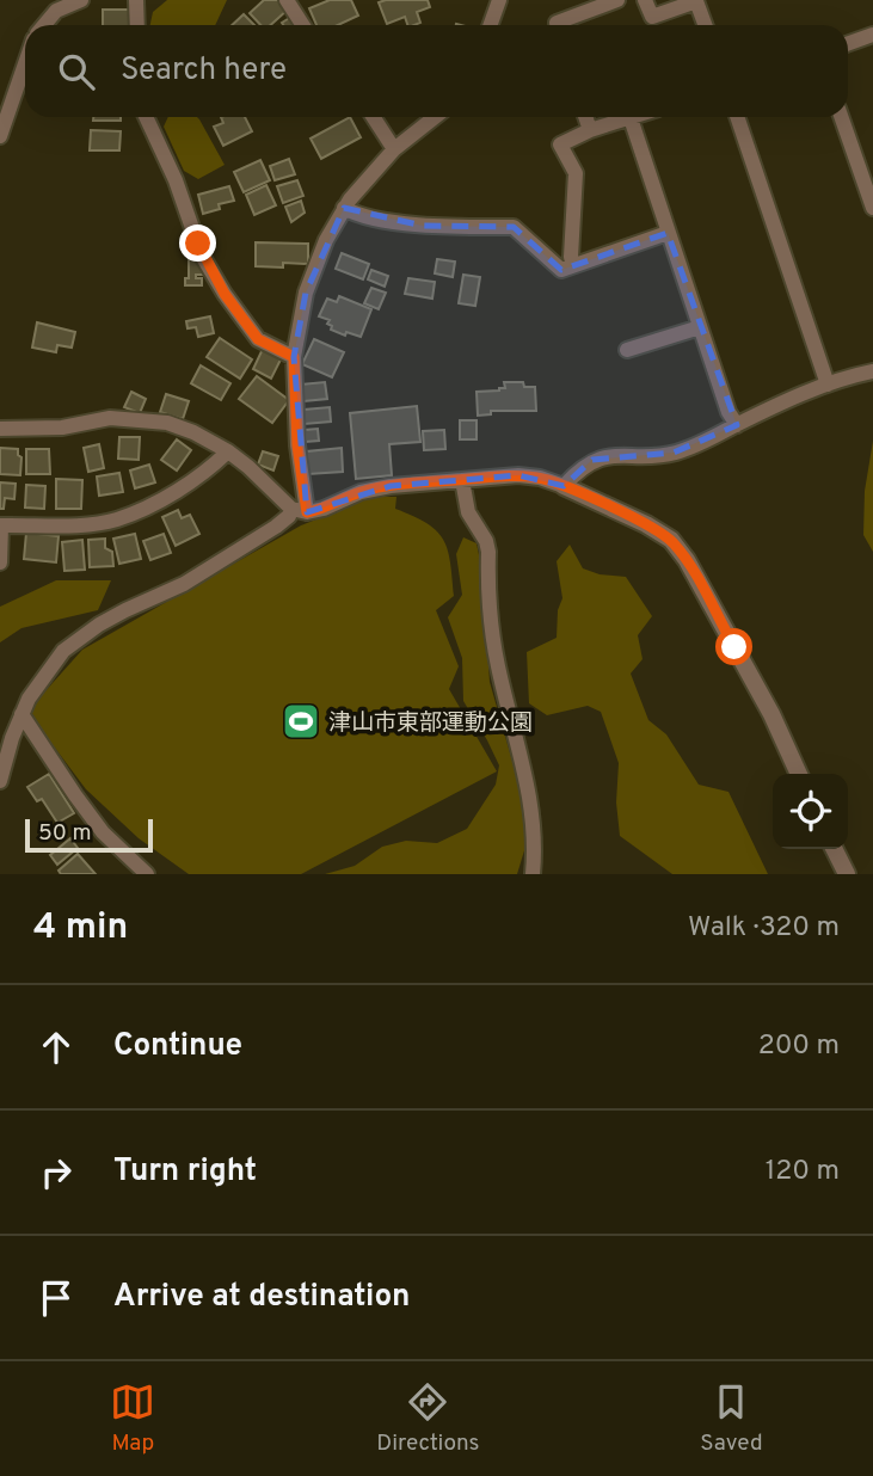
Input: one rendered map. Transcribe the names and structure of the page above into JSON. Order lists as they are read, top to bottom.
{
  "places": {
    "sports": ["津山市東部運動公園"]
  },
  "scale_bar": "50 m",
  "page": {
    "search": "Search here",
    "scale": "50 m",
    "heading": ["4 min", "Walk · 320 m"],
    "list": [
      ["Continue", "200 m"],
      ["Turn right", "120 m"],
      "Arrive at destination"
    ],
    "nav": ["Map", "Directions", "Saved"]
  }
}
